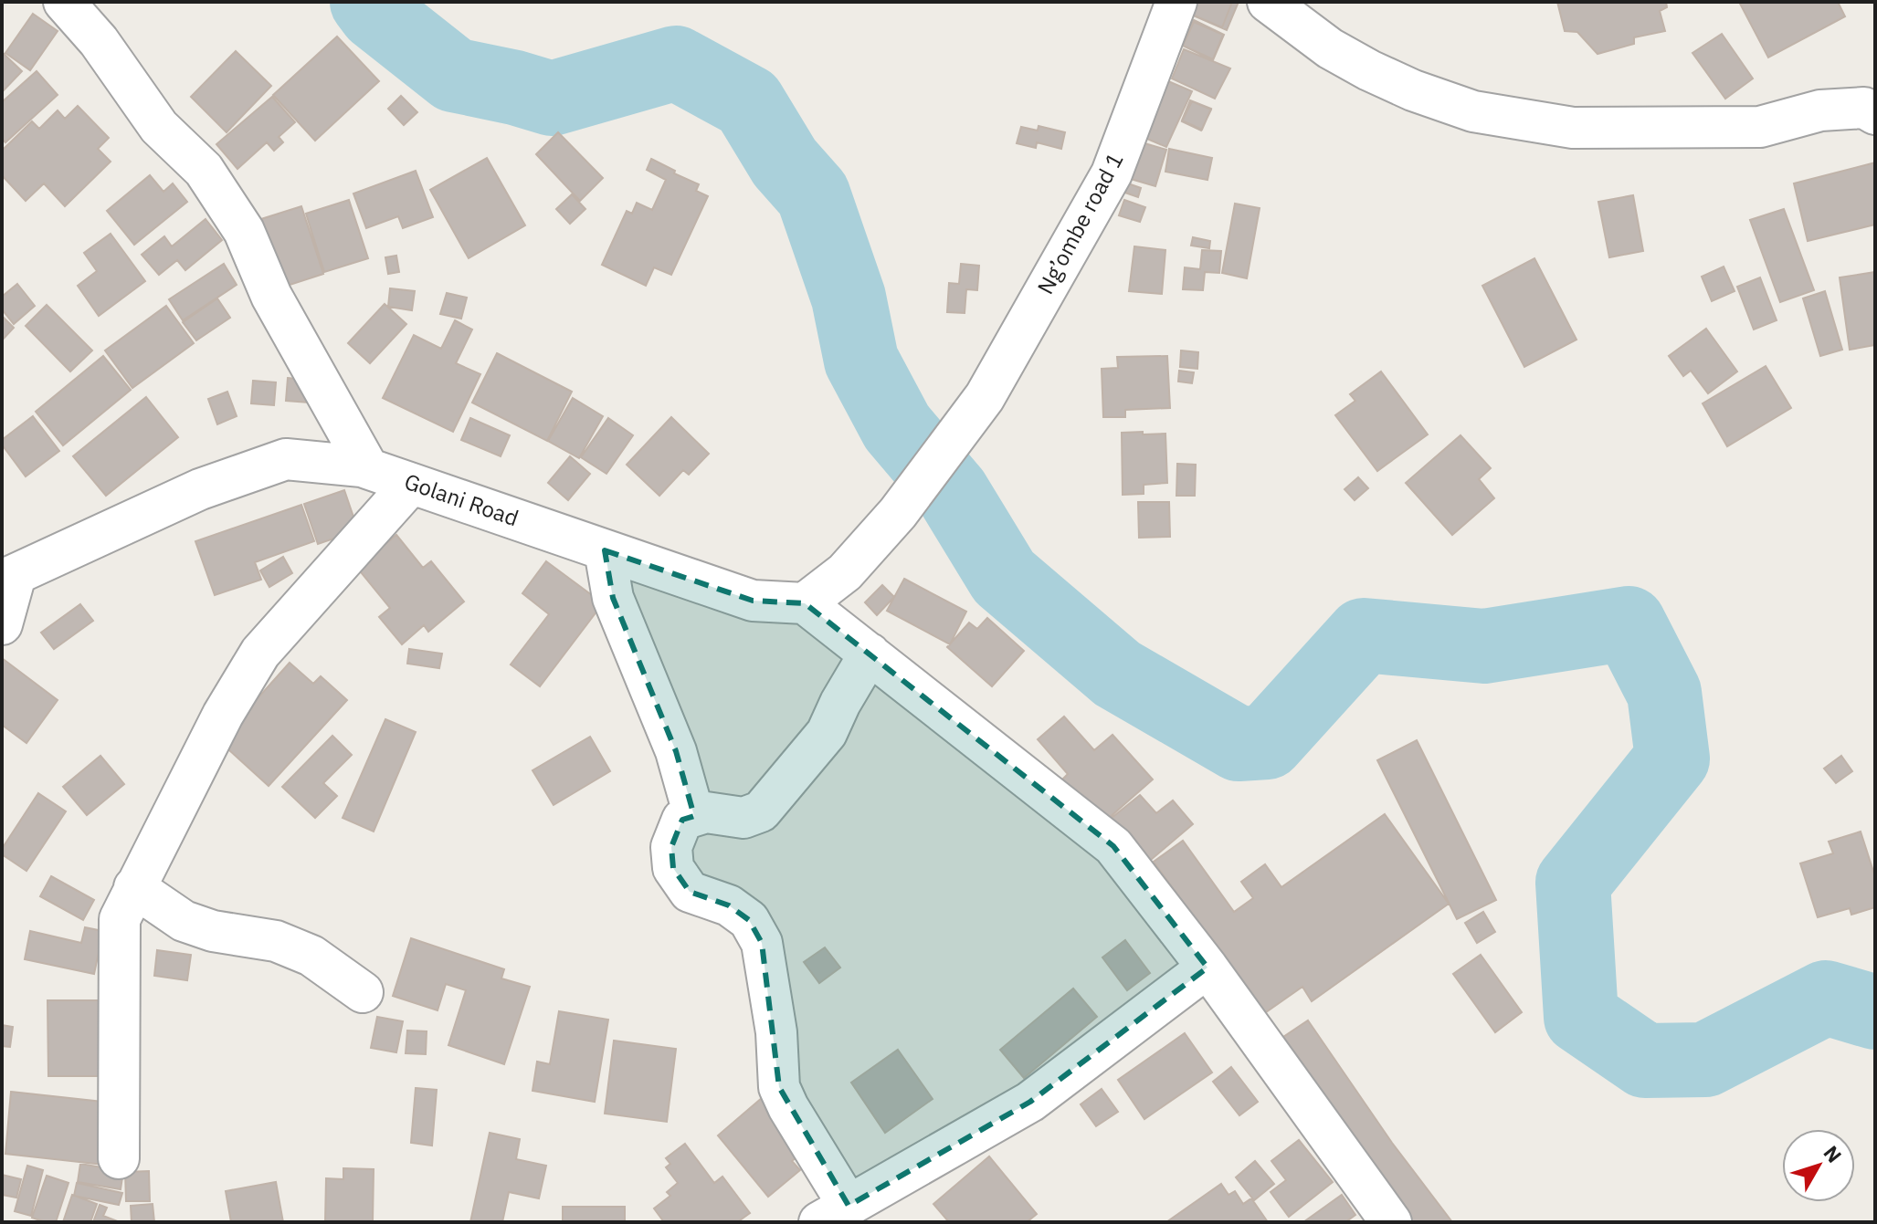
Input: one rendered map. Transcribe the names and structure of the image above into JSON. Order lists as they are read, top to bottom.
{
  "streets": {
    "street": ["Ng’ombe road 1", "Golani Road"]
  },
  "crossings": [
    ["Ng’ombe road 1", "Golani Road"]
  ],
  "north": "top right"
}
